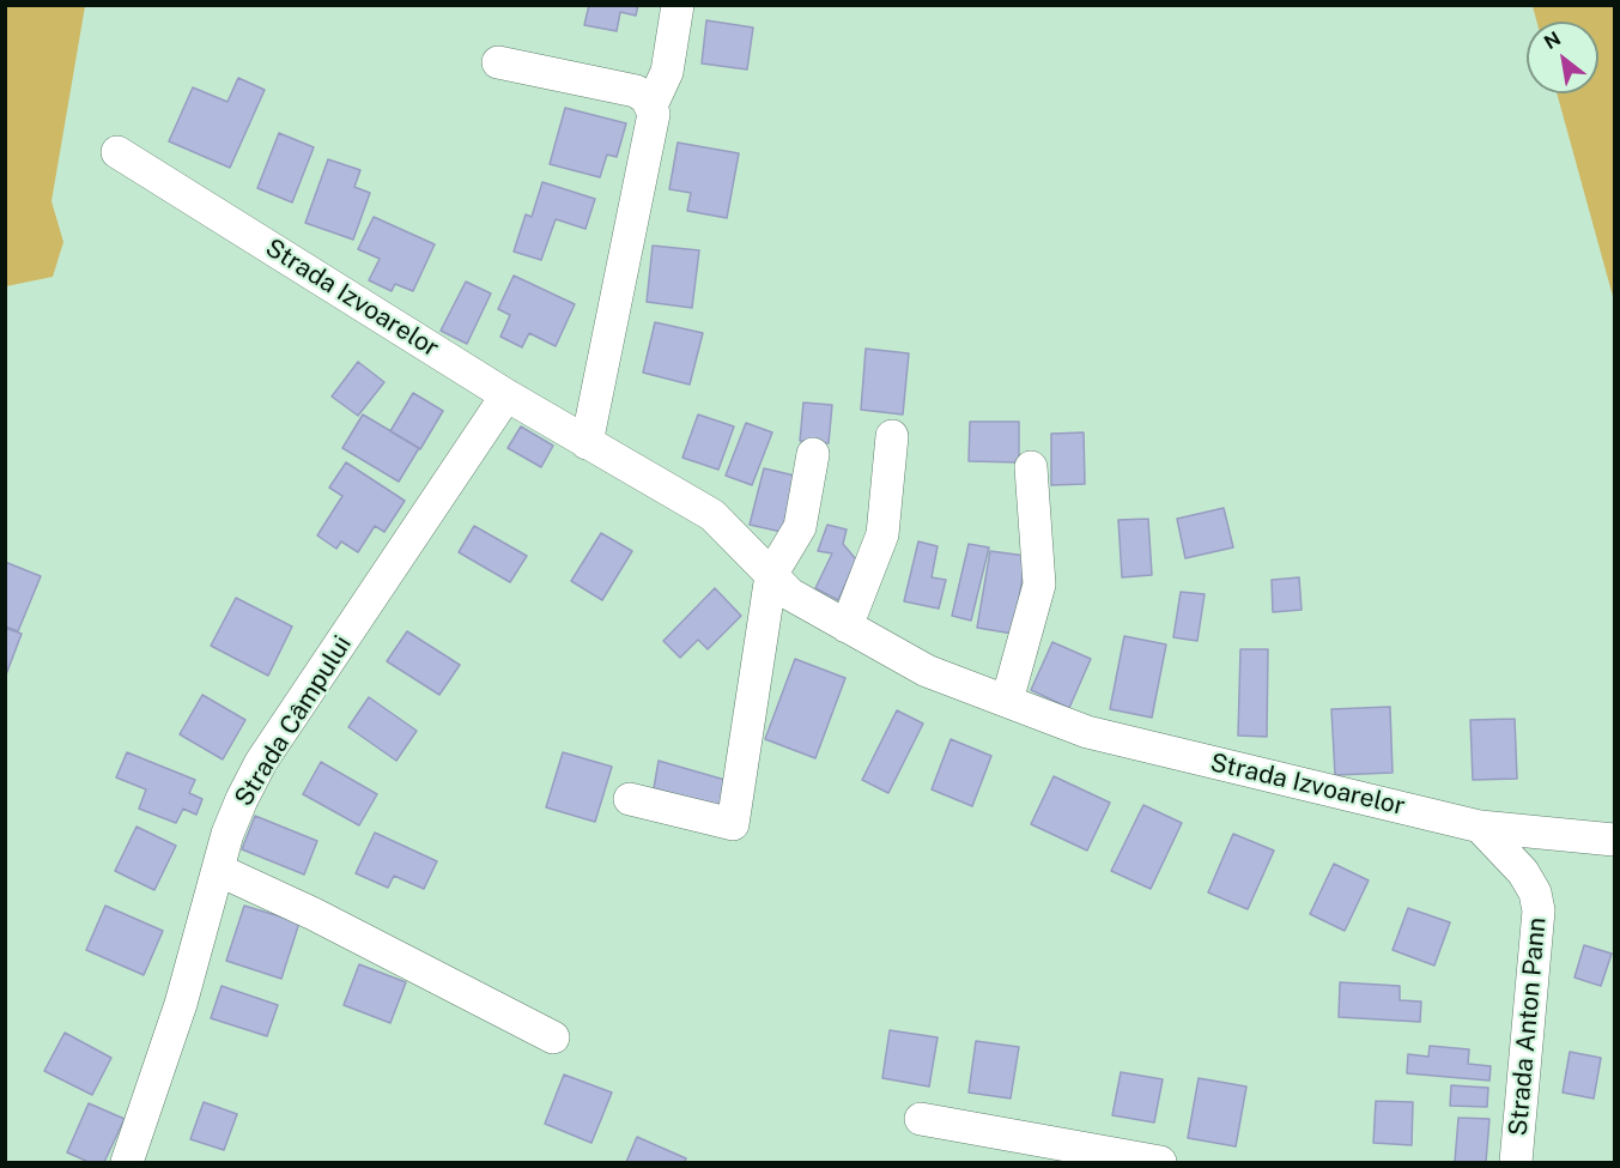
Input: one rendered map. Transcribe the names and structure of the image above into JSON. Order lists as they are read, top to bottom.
{
  "streets": {
    "street": ["Strada Izvoarelor", "Strada Câmpului", "Strada Anton Pann"]
  },
  "crossings": [
    ["Strada Izvoarelor", "Strada Câmpului"],
    ["Strada Izvoarelor", "Strada Anton Pann"]
  ],
  "north": "top left"
}
